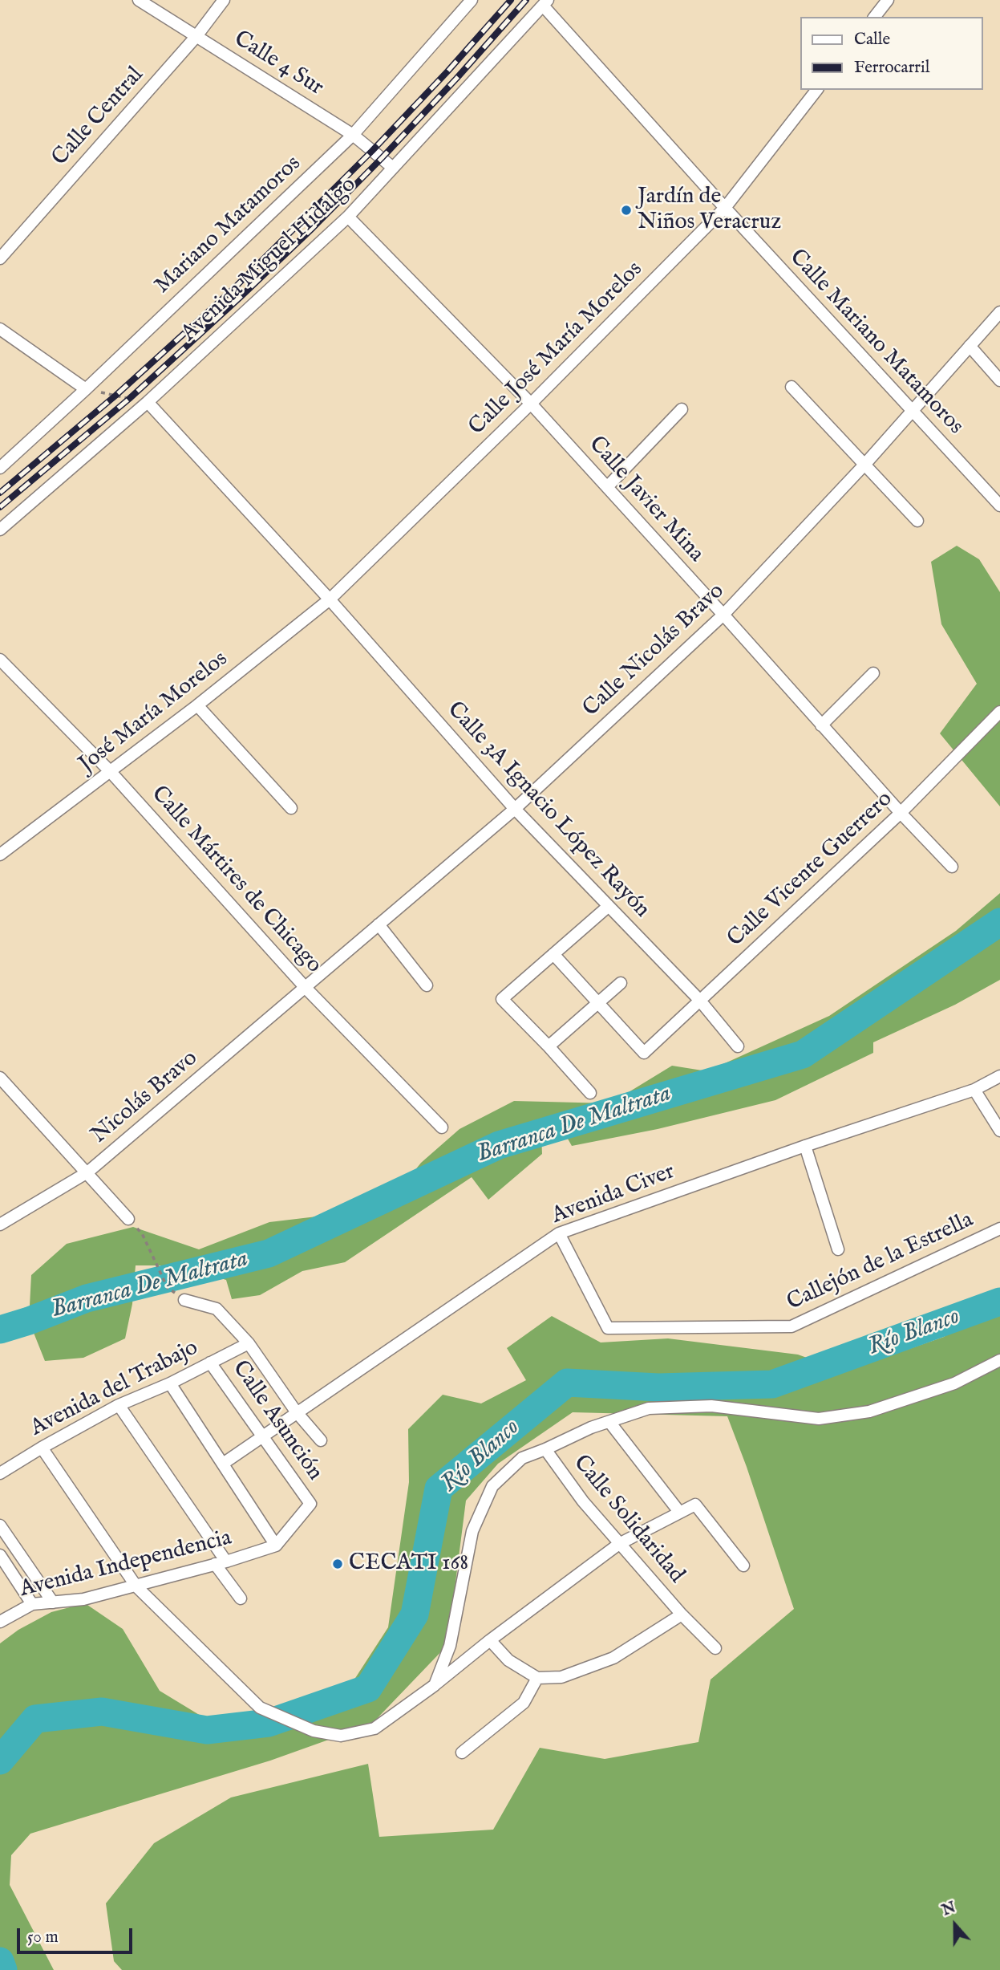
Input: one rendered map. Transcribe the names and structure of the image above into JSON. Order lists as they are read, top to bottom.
{
  "streets": {
    "street": [
      "Calle 4 Sur",
      "Calle Central",
      "Mariano Matamoros",
      "Avenida Miguel Hidalgo",
      "Calle Mariano Matamoros",
      "Calle José María Morelos",
      "Calle Javier Mina",
      "Calle Nicolás Bravo",
      "José María Morelos",
      "Calle 3A Ignacio López Rayón",
      "Calle Vicente Guerrero",
      "Calle Mártires de Chicago",
      "Nicolás Bravo",
      "Avenida Civer",
      "Callejón de la Estrella",
      "Avenida del Trabajo",
      "Calle Asunción",
      "Calle Solidaridad",
      "Avenida Independencia"
    ]
  },
  "crossings": [
    ["Calle 4 Sur", "Calle Central"],
    ["Calle 4 Sur", "Mariano Matamoros"],
    ["Calle 4 Sur", "Avenida Miguel Hidalgo"],
    ["Avenida Miguel Hidalgo", "Calle Mariano Matamoros"],
    ["Avenida Miguel Hidalgo", "Calle Javier Mina"],
    ["Avenida Miguel Hidalgo", "Calle 3A Ignacio López Rayón"],
    ["Calle Mariano Matamoros", "Calle José María Morelos"],
    ["Calle Mariano Matamoros", "Calle Nicolás Bravo"],
    ["Calle José María Morelos", "Calle Javier Mina"],
    ["Calle José María Morelos", "José María Morelos"],
    ["Calle José María Morelos", "Calle 3A Ignacio López Rayón"],
    ["Calle Javier Mina", "Calle Nicolás Bravo"],
    ["Calle Javier Mina", "Calle Vicente Guerrero"],
    ["Calle Nicolás Bravo", "Calle 3A Ignacio López Rayón"],
    ["Calle Nicolás Bravo", "Calle Mártires de Chicago"],
    ["Calle Nicolás Bravo", "Nicolás Bravo"],
    ["José María Morelos", "Calle 3A Ignacio López Rayón"],
    ["José María Morelos", "Calle Mártires de Chicago"],
    ["Calle 3A Ignacio López Rayón", "Calle Vicente Guerrero"],
    ["Calle Mártires de Chicago", "Nicolás Bravo"],
    ["Avenida Civer", "Callejón de la Estrella"],
    ["Avenida Civer", "Calle Asunción"],
    ["Avenida del Trabajo", "Calle Asunción"],
    ["Calle Asunción", "Avenida Independencia"]
  ],
  "water": ["Barranca De Maltrata", "Río Blanco"],
  "places": ["Jardín de Niños Veracruz", "CECATI 168"],
  "legend": ["Calle", "Ferrocarril"],
  "scale_bar": "50 m",
  "north": "top"
}
